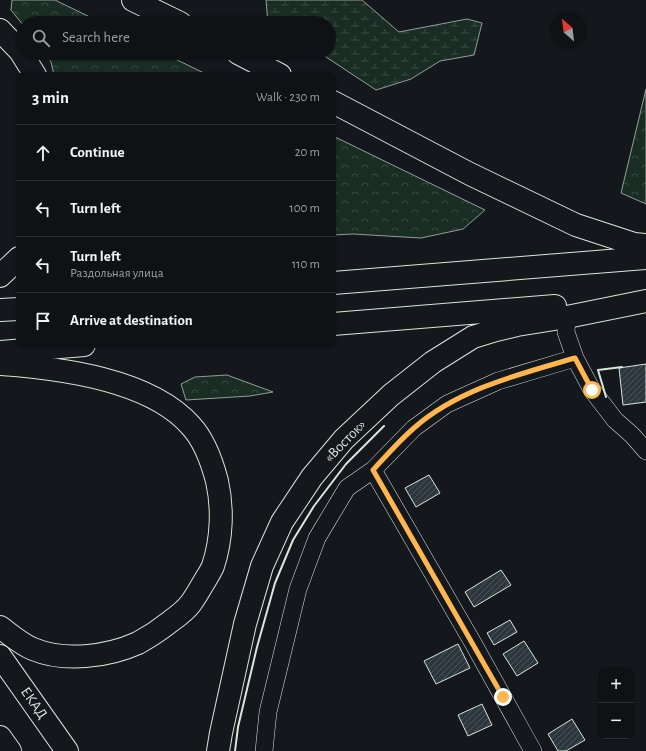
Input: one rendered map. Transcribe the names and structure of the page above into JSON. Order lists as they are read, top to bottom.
{
  "streets": {
    "main road": ["«Восток»", "ЕКАД"]
  },
  "north": "top left",
  "page": {
    "search": "Search here",
    "heading": ["3 min", "Walk · 230 m"],
    "list": [
      ["Continue", "20 m"],
      ["Turn left", "100 m"],
      ["Turn left", "Раздольная улица", "110 m"],
      "Arrive at destination"
    ],
    "map_buttons": ["+", "−"]
  }
}
